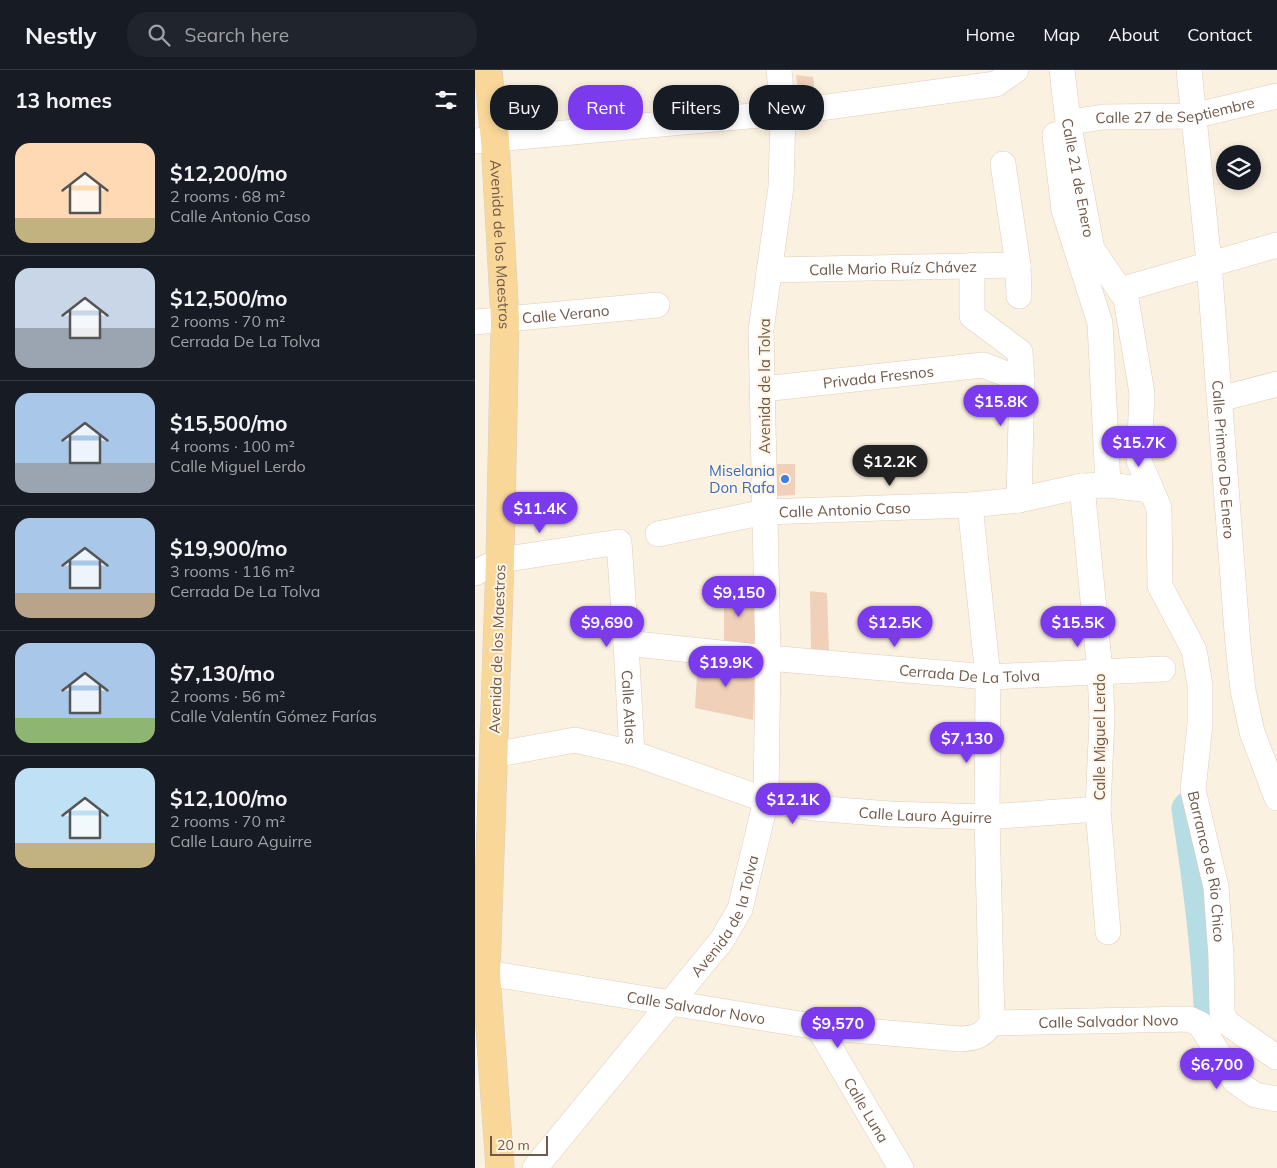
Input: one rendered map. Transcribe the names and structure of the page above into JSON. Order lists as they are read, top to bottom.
{
  "streets": {
    "main road": ["Avenida de los Maestros"],
    "street": [
      "Calle 27 de Septiembre",
      "Calle 21 de Enero",
      "Calle Mario Ruíz Chávez",
      "Calle Verano",
      "Privada Fresnos",
      "Avenida de la Tolva",
      "Calle Primero De Enero",
      "Calle Antonio Caso",
      "Cerrada De La Tolva",
      "Calle Atlas",
      "Calle Miguel Lerdo",
      "Calle Lauro Aguirre",
      "Barranco de Rio Chico",
      "Calle Salvador Novo",
      "Calle Luna"
    ]
  },
  "crossings": [
    ["Calle 27 de Septiembre", "Calle Primero De Enero"],
    ["Calle 21 de Enero", "Calle Antonio Caso"],
    ["Calle 21 de Enero", "Cerrada De La Tolva"],
    ["Calle 21 de Enero", "Barranco de Rio Chico"],
    ["Avenida de los Maestros", "Calle Verano"],
    ["Avenida de los Maestros", "Calle Atlas"],
    ["Avenida de los Maestros", "Calle Lauro Aguirre"],
    ["Avenida de los Maestros", "Calle Salvador Novo"],
    ["Calle Mario Ruíz Chávez", "Avenida de la Tolva"],
    ["Privada Fresnos", "Avenida de la Tolva"],
    ["Avenida de la Tolva", "Calle Antonio Caso"],
    ["Avenida de la Tolva", "Cerrada De La Tolva"],
    ["Avenida de la Tolva", "Calle Lauro Aguirre"],
    ["Avenida de la Tolva", "Calle Salvador Novo"],
    ["Calle Antonio Caso", "Calle Miguel Lerdo"],
    ["Cerrada De La Tolva", "Calle Atlas"],
    ["Cerrada De La Tolva", "Calle Miguel Lerdo"],
    ["Cerrada De La Tolva", "Barranco de Rio Chico"],
    ["Calle Atlas", "Calle Lauro Aguirre"],
    ["Calle Miguel Lerdo", "Calle Lauro Aguirre"],
    ["Calle Salvador Novo", "Calle Luna"]
  ],
  "places": ["Miselania Don Rafa"],
  "scale_bar": "20 m",
  "page": {
    "header": "Nestly",
    "search": "Search here",
    "nav": [
      "Home",
      "Map",
      "About",
      "Contact"
    ],
    "heading": "13 homes",
    "chip": [
      "Buy",
      "Rent",
      "Filters",
      "New"
    ],
    "list": [
      {
        "name": "$12,200/mo",
        "note": "2 rooms · 68 m² · Calle Antonio Caso"
      },
      {
        "name": "$12,500/mo",
        "note": "2 rooms · 70 m² · Cerrada De La Tolva"
      },
      {
        "name": "$15,500/mo",
        "note": "4 rooms · 100 m² · Calle Miguel Lerdo"
      },
      {
        "name": "$19,900/mo",
        "note": "3 rooms · 116 m² · Cerrada De La Tolva"
      },
      {
        "name": "$7,130/mo",
        "note": "2 rooms · 56 m² · Calle Valentín Gómez Farías"
      },
      {
        "name": "$12,100/mo",
        "note": "2 rooms · 70 m² · Calle Lauro Aguirre"
      }
    ],
    "price": [
      "$15.8K",
      "$15.7K",
      "$12.2K",
      "$11.4K",
      "$9,150",
      "$9,690",
      "$12.5K",
      "$15.5K",
      "$19.9K",
      "$7,130",
      "$12.1K",
      "$9,570",
      "$6,700"
    ],
    "scale": "20 m"
  }
}
